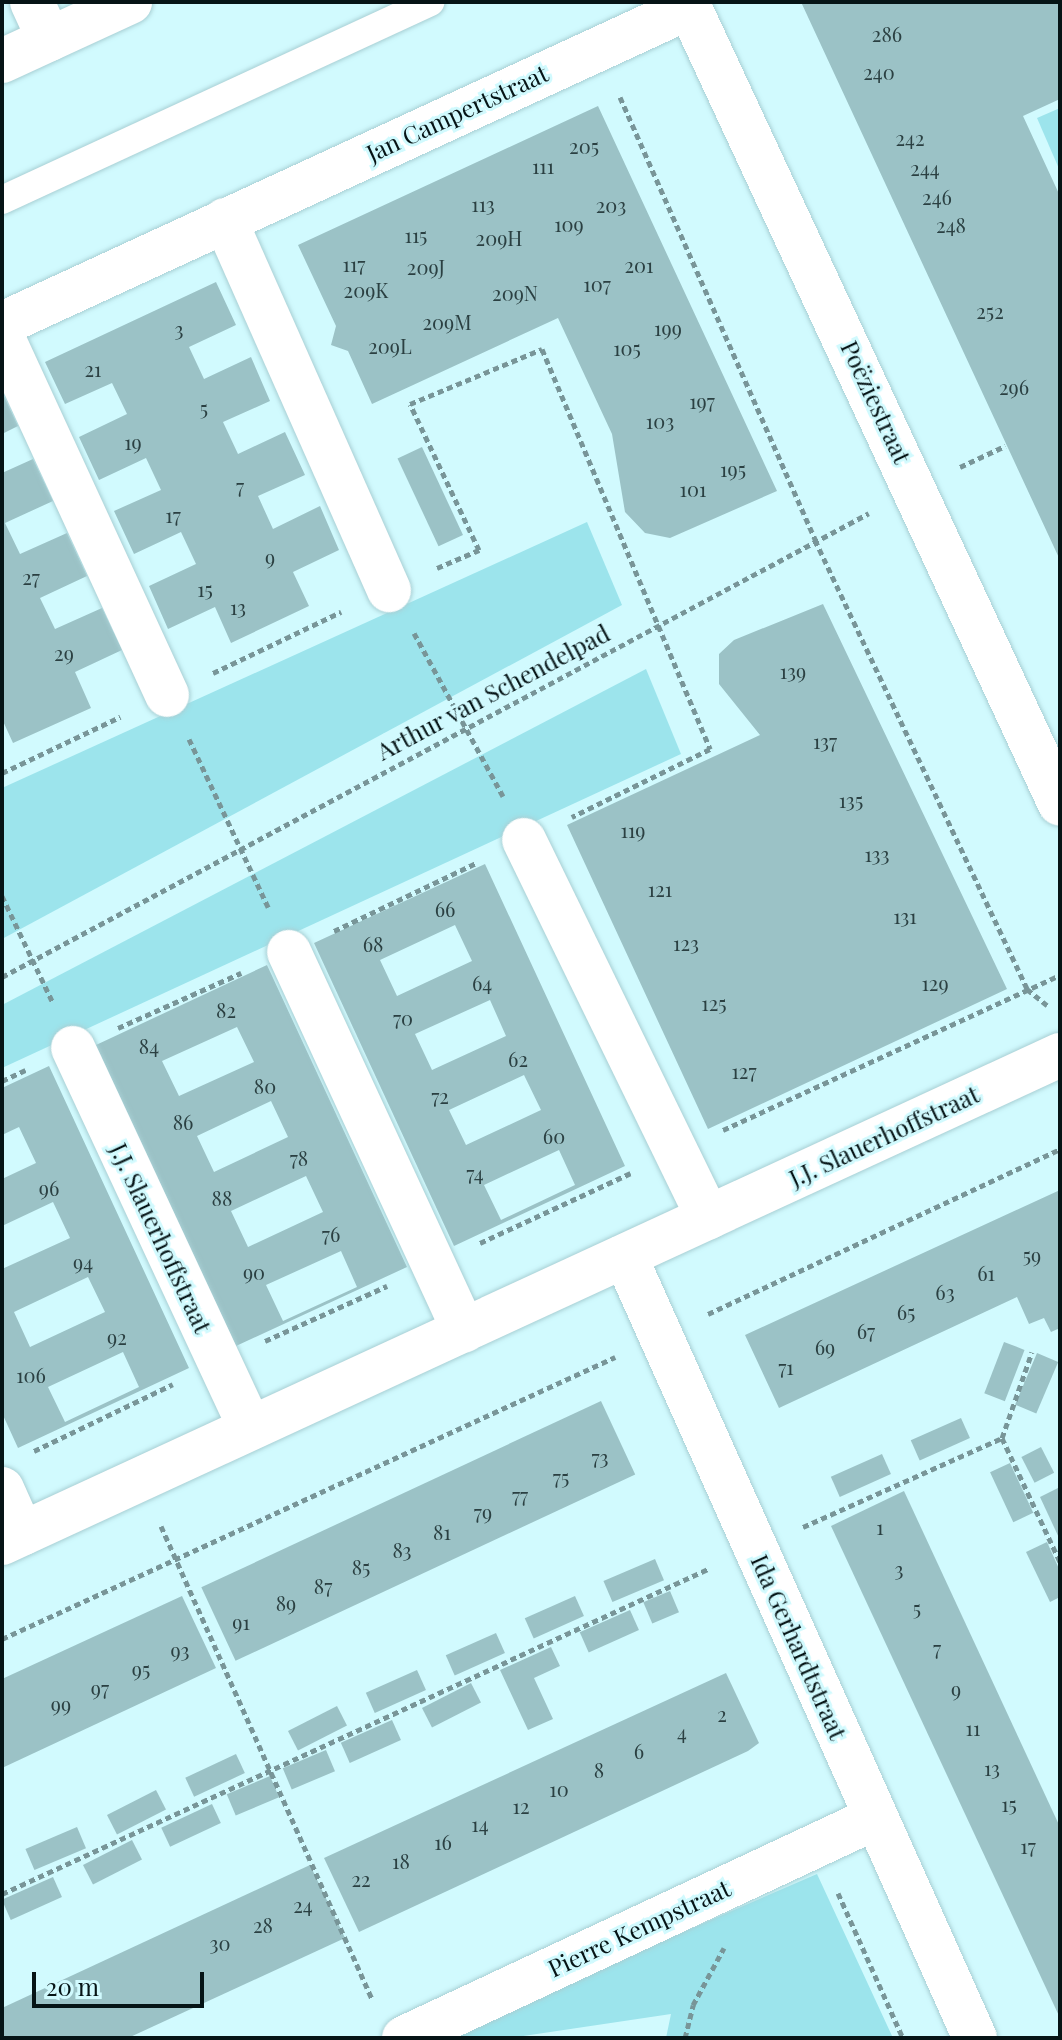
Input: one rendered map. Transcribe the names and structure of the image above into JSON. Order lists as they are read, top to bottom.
{
  "streets": {
    "street": [
      "Jan Campertstraat",
      "Poëziestraat",
      "J.J. Slauerhoffstraat",
      "Ida Gerhardtstraat",
      "Pierre Kempstraat"
    ],
    "path": ["Arthur van Schendelpad"]
  },
  "crossings": [
    ["Jan Campertstraat", "Poëziestraat"],
    ["Poëziestraat", "Arthur van Schendelpad"],
    ["J.J. Slauerhoffstraat", "Ida Gerhardtstraat"],
    ["Ida Gerhardtstraat", "Pierre Kempstraat"]
  ],
  "house_numbers": [
    "286",
    "240",
    "242",
    "205",
    "111",
    "244",
    "246",
    "113",
    "203",
    "109",
    "248",
    "115",
    "209H",
    "117",
    "201",
    "209J",
    "107",
    "209K",
    "209N",
    "252",
    "209M",
    "199",
    "3",
    "209L",
    "105",
    "21",
    "296",
    "197",
    "5",
    "103",
    "19",
    "195",
    "7",
    "101",
    "17",
    "9",
    "27",
    "15",
    "13",
    "29",
    "139",
    "137",
    "135",
    "119",
    "133",
    "121",
    "66",
    "131",
    "123",
    "68",
    "64",
    "129",
    "125",
    "82",
    "70",
    "84",
    "62",
    "127",
    "80",
    "72",
    "86",
    "60",
    "78",
    "74",
    "96",
    "88",
    "76",
    "59",
    "94",
    "90",
    "61",
    "63",
    "65",
    "67",
    "92",
    "69",
    "71",
    "106",
    "73",
    "75",
    "77",
    "79",
    "1",
    "81",
    "83",
    "85",
    "3",
    "87",
    "89",
    "5",
    "91",
    "7",
    "93",
    "95",
    "97",
    "9",
    "99",
    "2",
    "11",
    "4",
    "6",
    "13",
    "8",
    "10",
    "15",
    "12",
    "14",
    "16",
    "17",
    "18",
    "22",
    "24",
    "28",
    "30"
  ],
  "scale_bar": "20 m"
}
